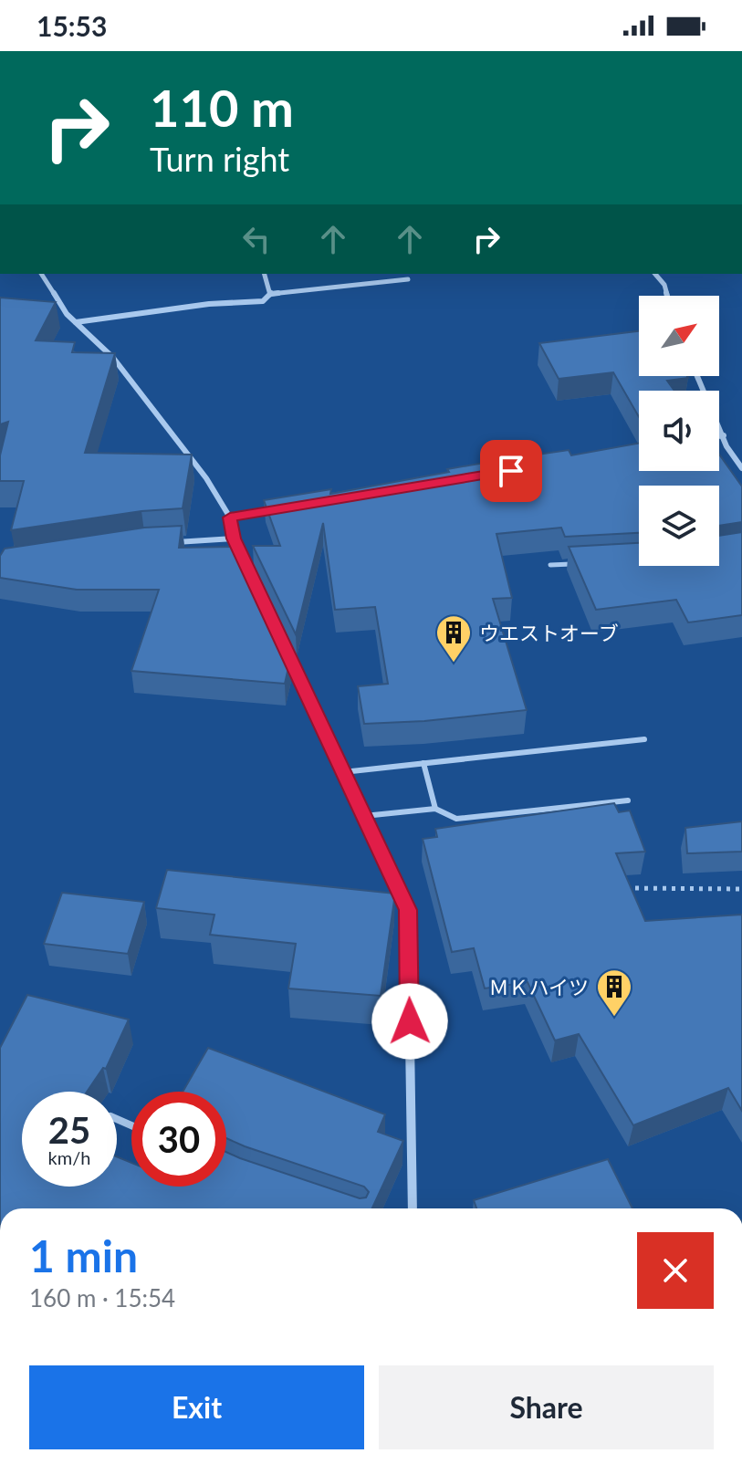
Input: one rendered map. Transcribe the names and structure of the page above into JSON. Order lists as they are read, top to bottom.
{
  "places": {
    "building": ["ウエストオーブ", "ＭＫハイツ"]
  },
  "north": "top right",
  "page": {
    "status": "15:53",
    "turn": ["110 m", "Turn right"],
    "speed": "25 km/h",
    "limit": "30",
    "heading": ["1 min", "160 m · 15:54"],
    "buttons": ["Exit", "Share"]
  }
}
